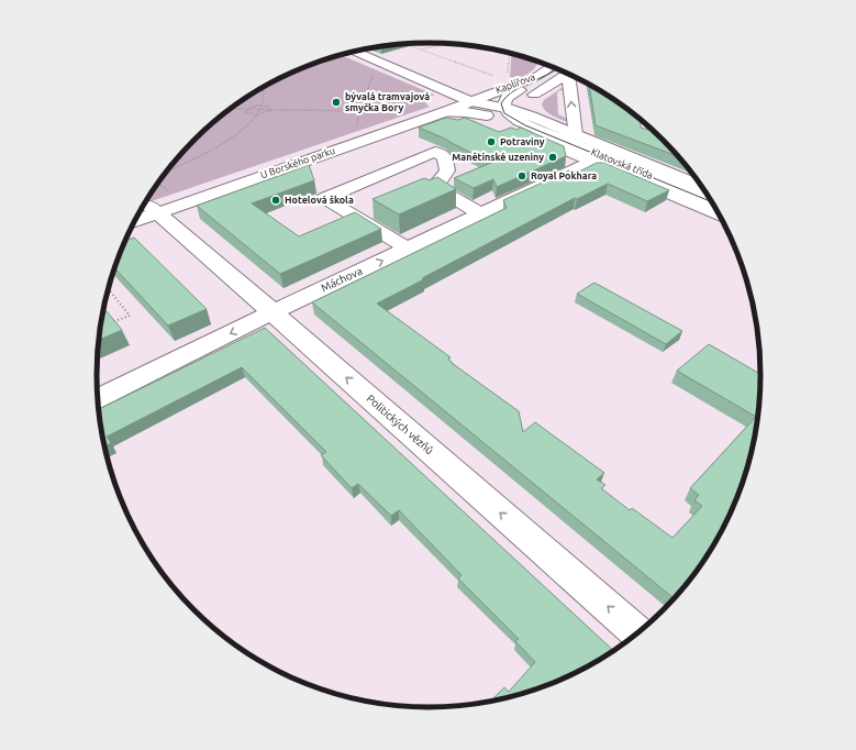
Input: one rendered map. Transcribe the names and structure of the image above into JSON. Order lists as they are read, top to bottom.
{
  "streets": {
    "street": [
      "Kaplířova",
      "U Borského parku",
      "Klatovská třída",
      "Máchova",
      "Politických vězňů"
    ]
  },
  "crossings": [
    ["Kaplířova", "U Borského parku"],
    ["Kaplířova", "Klatovská třída"],
    ["U Borského parku", "Klatovská třída"],
    ["U Borského parku", "Politických vězňů"],
    ["Klatovská třída", "Máchova"],
    ["Máchova", "Politických vězňů"]
  ],
  "one_way": ["Politických vězňů"],
  "places": [
    "bývalá tramvajová smyčka Bory",
    "Potraviny",
    "Manětínské uzeniny",
    "Royal Pokhara",
    "Hotelová škola"
  ]
}
